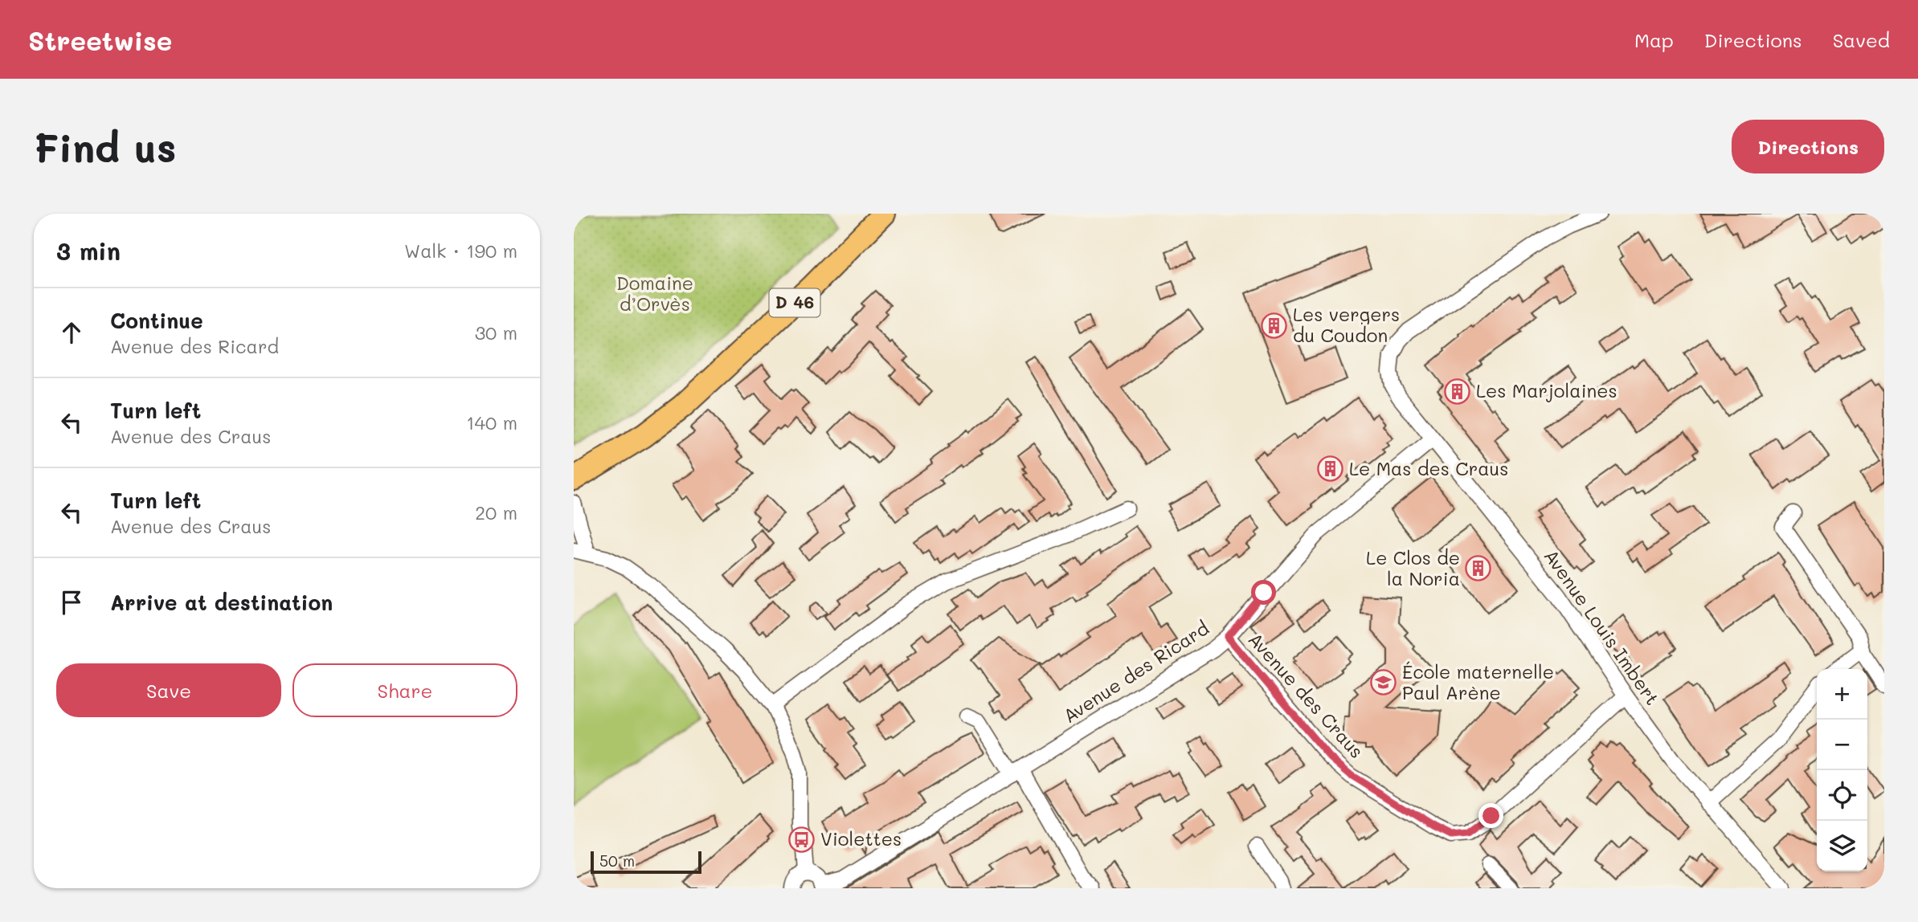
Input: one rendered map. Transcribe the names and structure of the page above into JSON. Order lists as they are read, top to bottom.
{
  "streets": {
    "main road": ["D 46"],
    "street": ["Avenue Louis Imbert", "Avenue des Ricard", "Avenue des Craus"]
  },
  "crossings": [
    ["Avenue Louis Imbert", "Avenue des Ricard"],
    ["Avenue Louis Imbert", "Avenue des Craus"],
    ["Avenue des Ricard", "Avenue des Craus"]
  ],
  "parks": ["Domaine d’Orvès"],
  "places": {
    "building": [
      "Les vergers du Coudon",
      "Les Marjolaines",
      "Le Mas des Craus",
      "Le Clos de la Noria"
    ],
    "school or university": ["École maternelle Paul Arène"],
    "bus stop": ["Violettes"]
  },
  "scale_bar": "50 m",
  "page": {
    "header": "Streetwise",
    "nav": ["Map", "Directions", "Saved"],
    "buttons": [
      "Directions",
      ["Save", "Share"]
    ],
    "title": "Find us",
    "heading": ["3 min", "Walk · 190 m"],
    "list": [
      ["Continue", "Avenue des Ricard", "30 m"],
      ["Turn left", "Avenue des Craus", "140 m"],
      ["Turn left", "Avenue des Craus", "20 m"],
      "Arrive at destination"
    ],
    "map_buttons": ["+", "−"],
    "scale": "50 m"
  }
}
